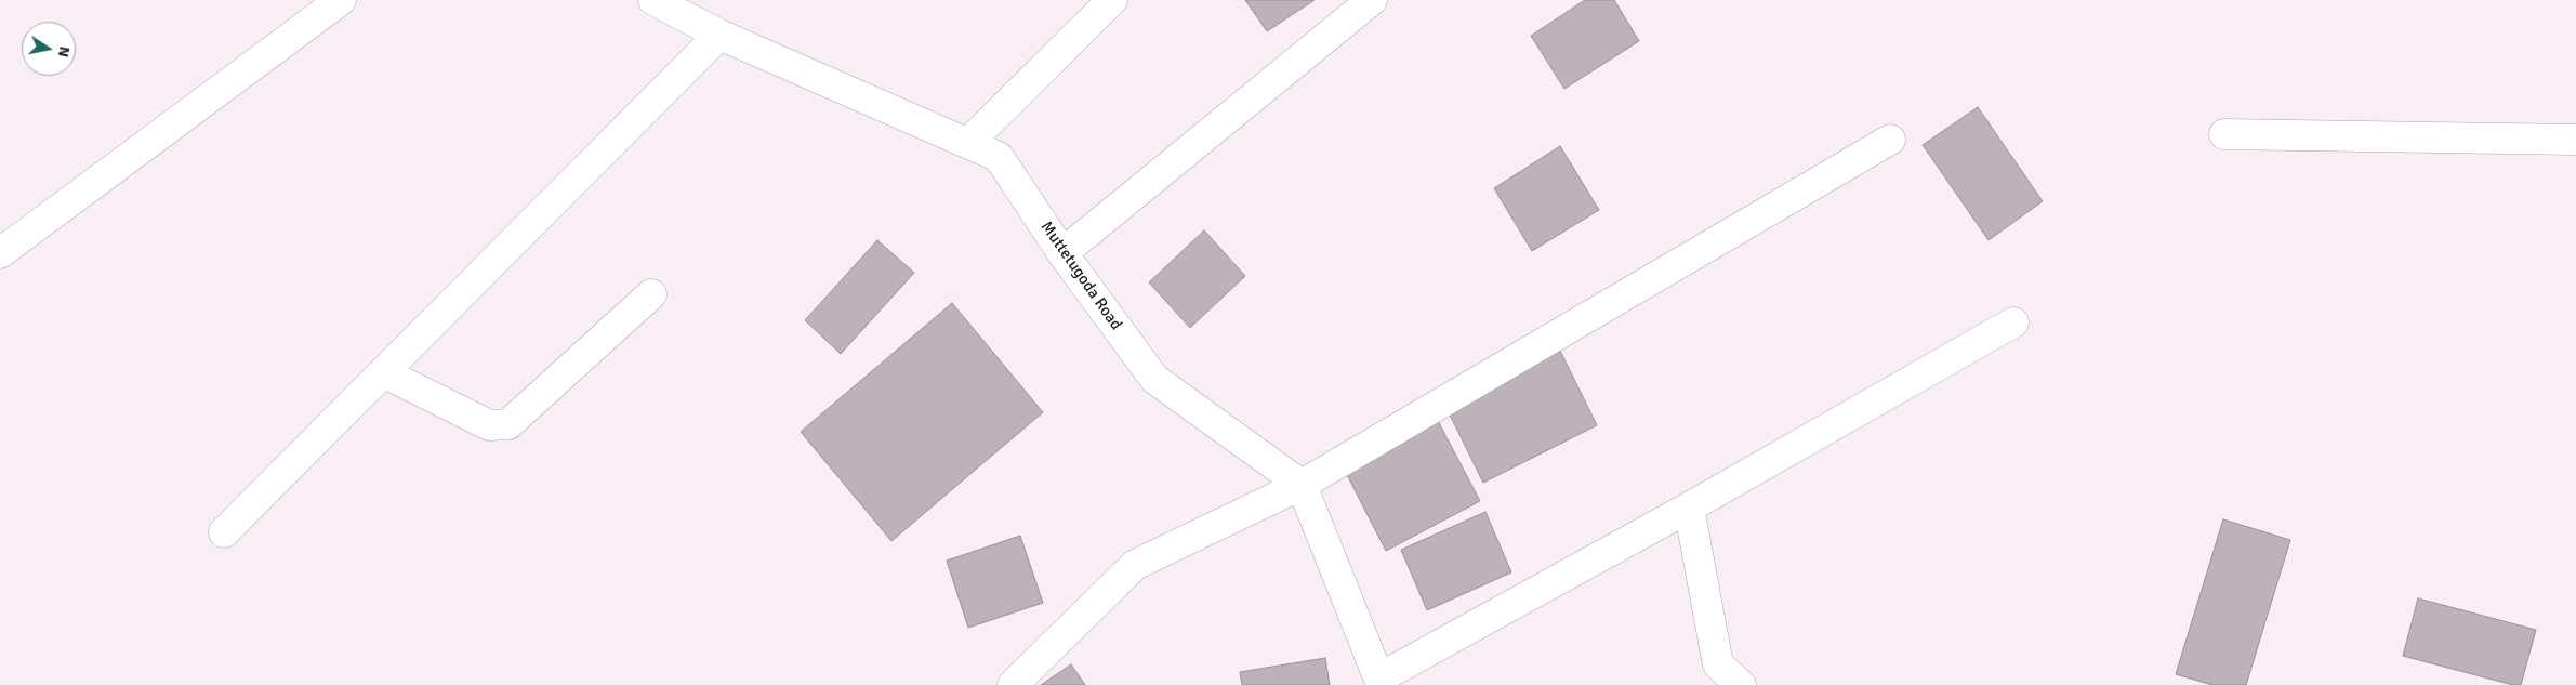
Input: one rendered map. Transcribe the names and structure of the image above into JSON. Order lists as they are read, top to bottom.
{
  "streets": {
    "street": ["Muttetugoda Road"]
  },
  "north": "right"
}
